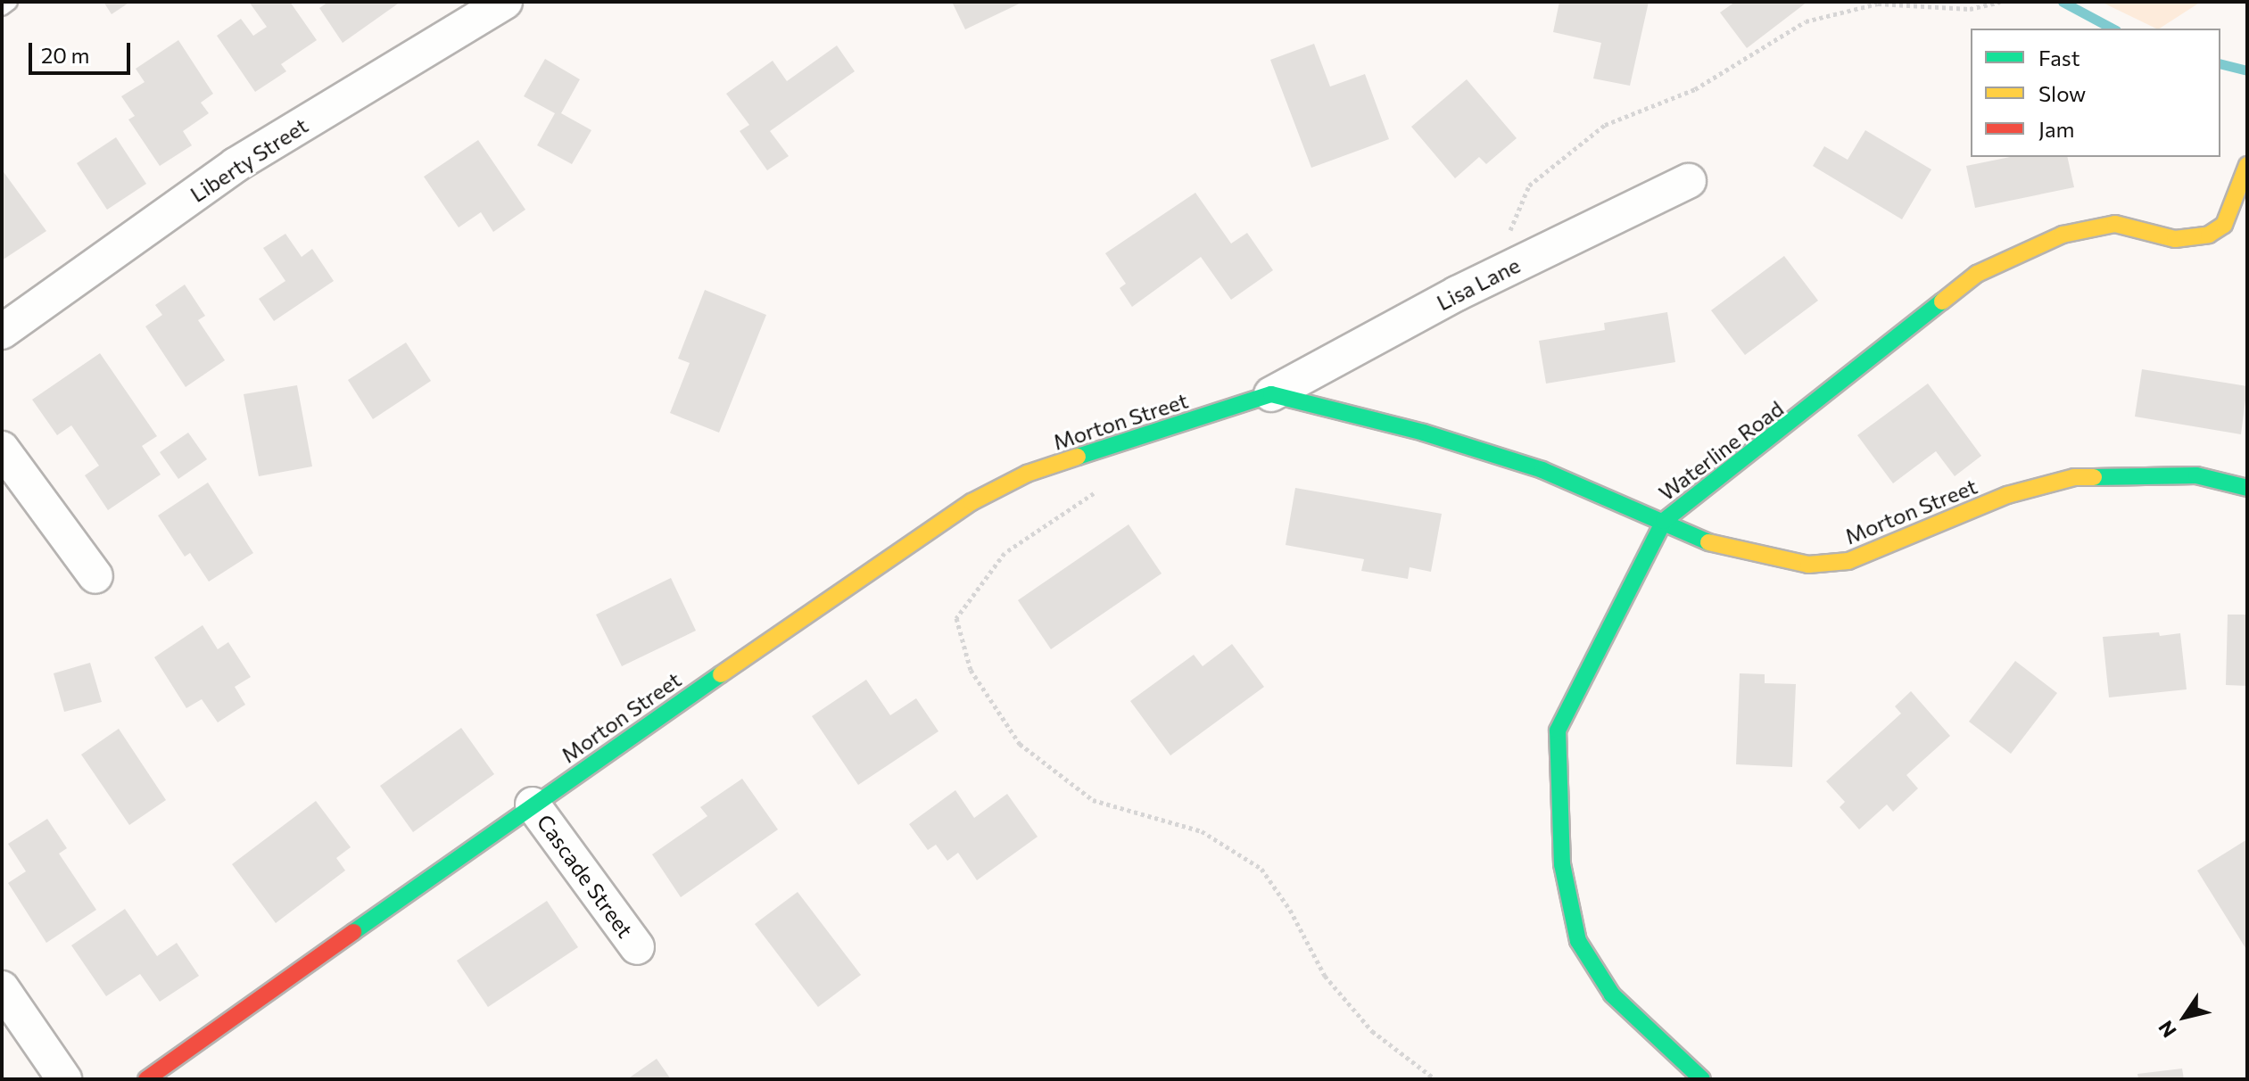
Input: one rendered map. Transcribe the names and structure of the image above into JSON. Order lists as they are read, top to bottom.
{
  "streets": {
    "street": [
      "Liberty Street",
      "Lisa Lane",
      "Morton Street",
      "Waterline Road",
      "Cascade Street"
    ]
  },
  "crossings": [
    ["Lisa Lane", "Morton Street"],
    ["Morton Street", "Waterline Road"],
    ["Morton Street", "Cascade Street"]
  ],
  "legend": ["Fast", "Slow", "Jam"],
  "scale_bar": "20 m",
  "north": "bottom left"
}
